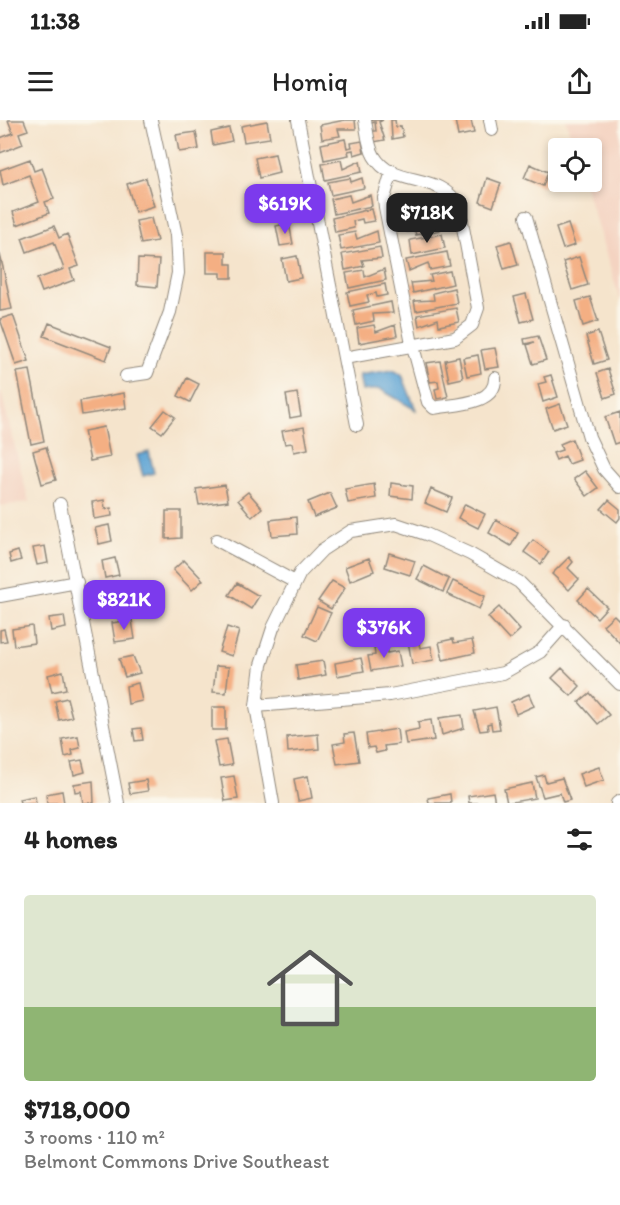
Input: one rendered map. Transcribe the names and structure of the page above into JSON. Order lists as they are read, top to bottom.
{
  "page": {
    "status": "11:38",
    "header": "Homiq",
    "price": [
      "$619K",
      "$718K",
      "$821K",
      "$376K"
    ],
    "heading": "4 homes",
    "list": [
      {
        "name": "$718,000",
        "note": "3 rooms · 110 m² · Belmont Commons Drive Southeast"
      }
    ]
  }
}
